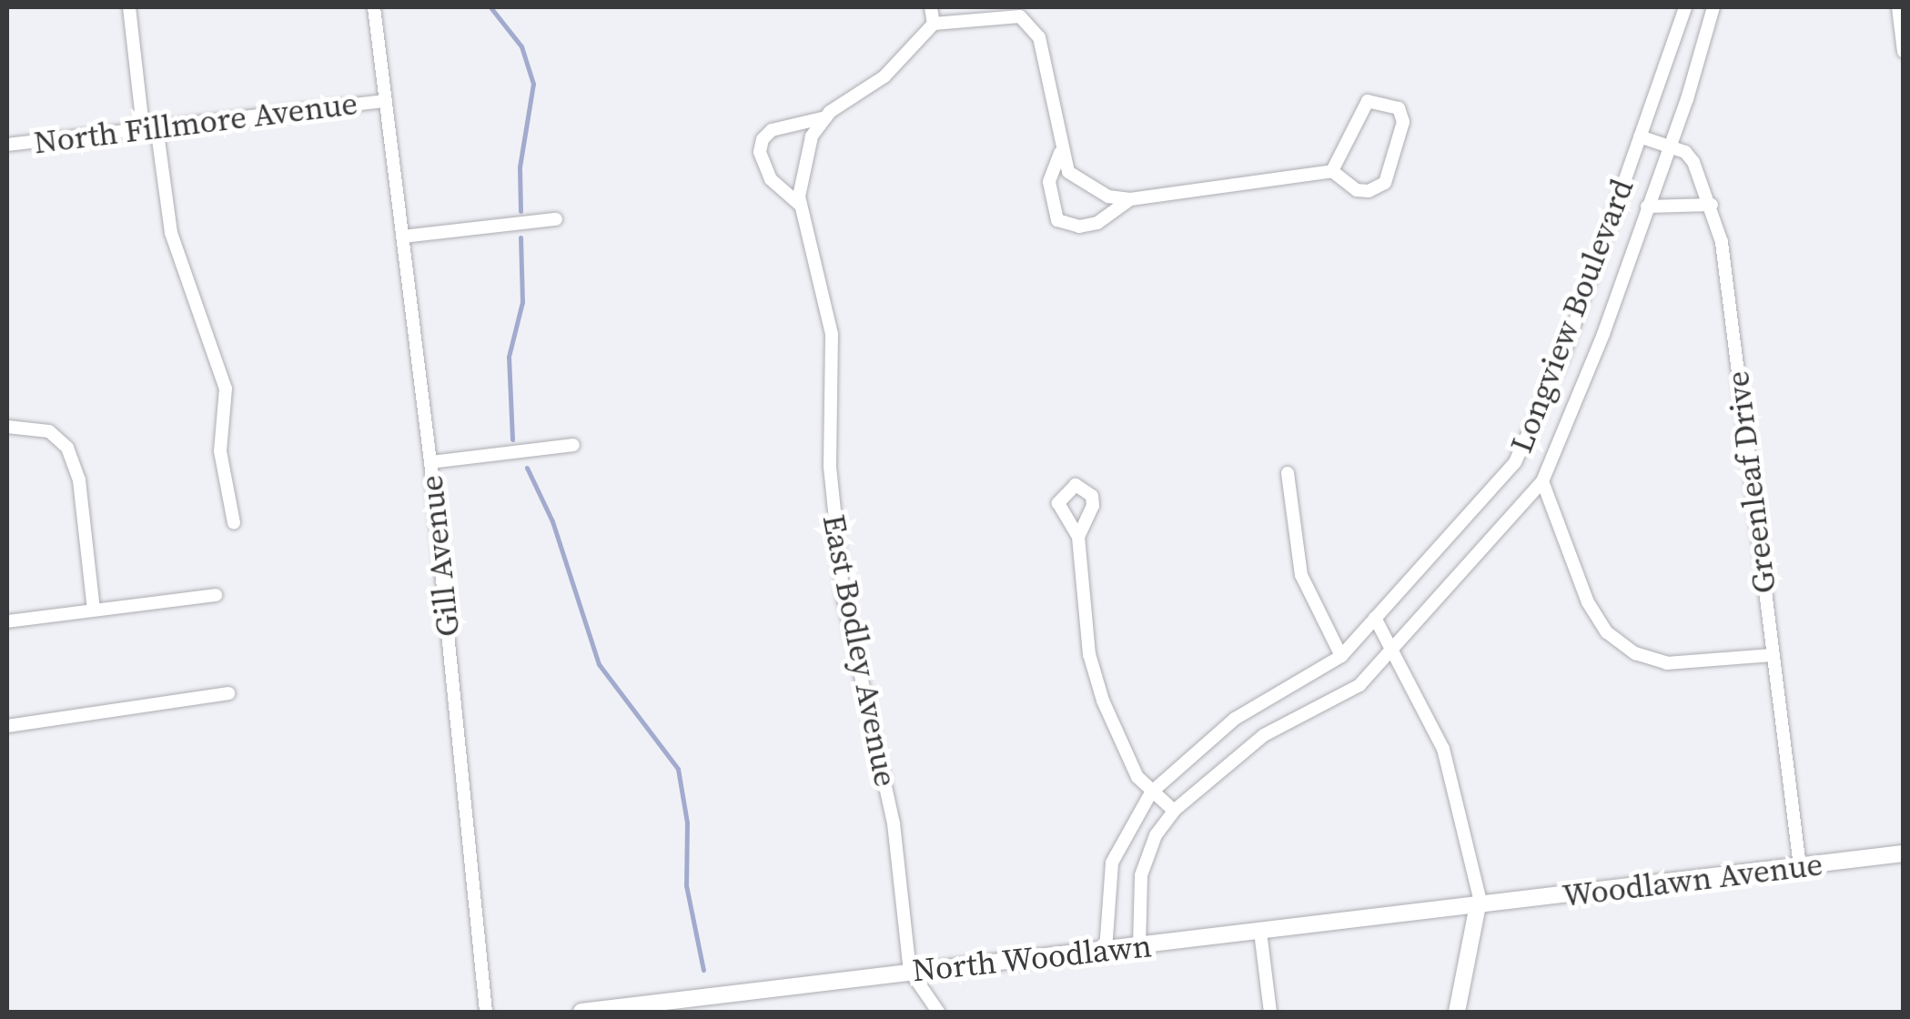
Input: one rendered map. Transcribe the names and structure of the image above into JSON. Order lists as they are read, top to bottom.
{
  "streets": {
    "street": [
      "North Fillmore Avenue",
      "Longview Boulevard",
      "Greenleaf Drive",
      "Gill Avenue",
      "East Bodley Avenue",
      "Woodlawn Avenue",
      "North Woodlawn"
    ]
  },
  "crossings": [
    ["North Fillmore Avenue", "Gill Avenue"],
    ["Longview Boulevard", "Greenleaf Drive"],
    ["Longview Boulevard", "North Woodlawn"],
    ["Greenleaf Drive", "Woodlawn Avenue"],
    ["East Bodley Avenue", "North Woodlawn"],
    ["Woodlawn Avenue", "North Woodlawn"]
  ]
}
